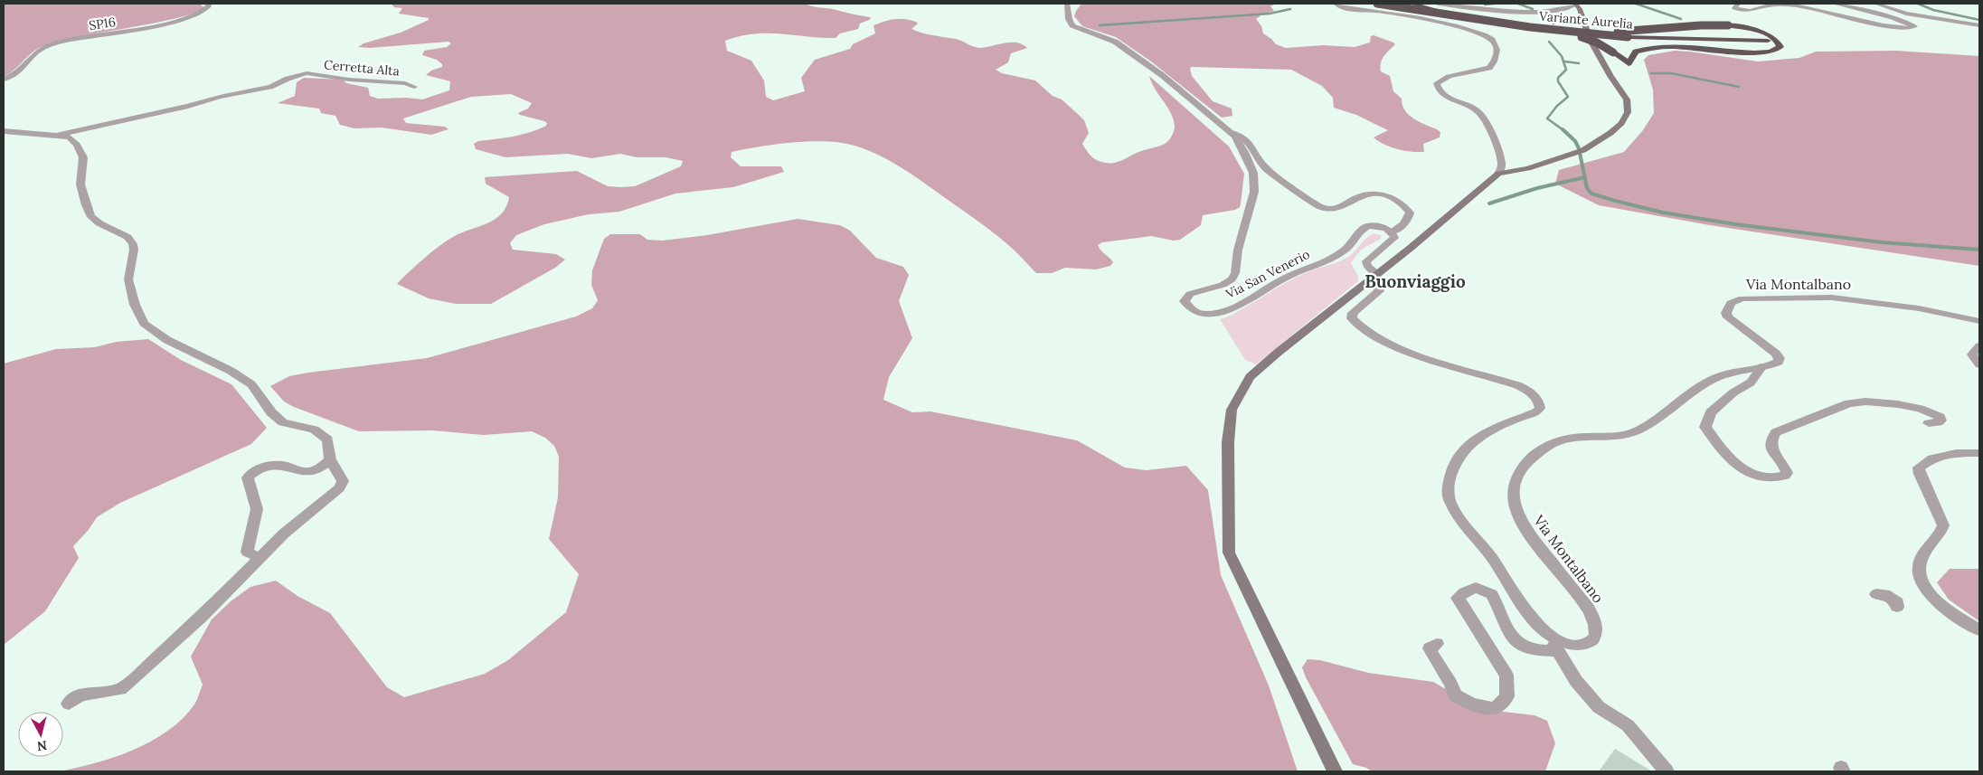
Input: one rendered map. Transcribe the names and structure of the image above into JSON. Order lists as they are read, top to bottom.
{
  "streets": {
    "highway": ["Variante Aurelia"],
    "street": [
      "SP16",
      "Cerretta Alta",
      "Via San Venerio",
      "Via Montalbano"
    ]
  },
  "districts": ["Buonviaggio"],
  "north": "bottom"
}
